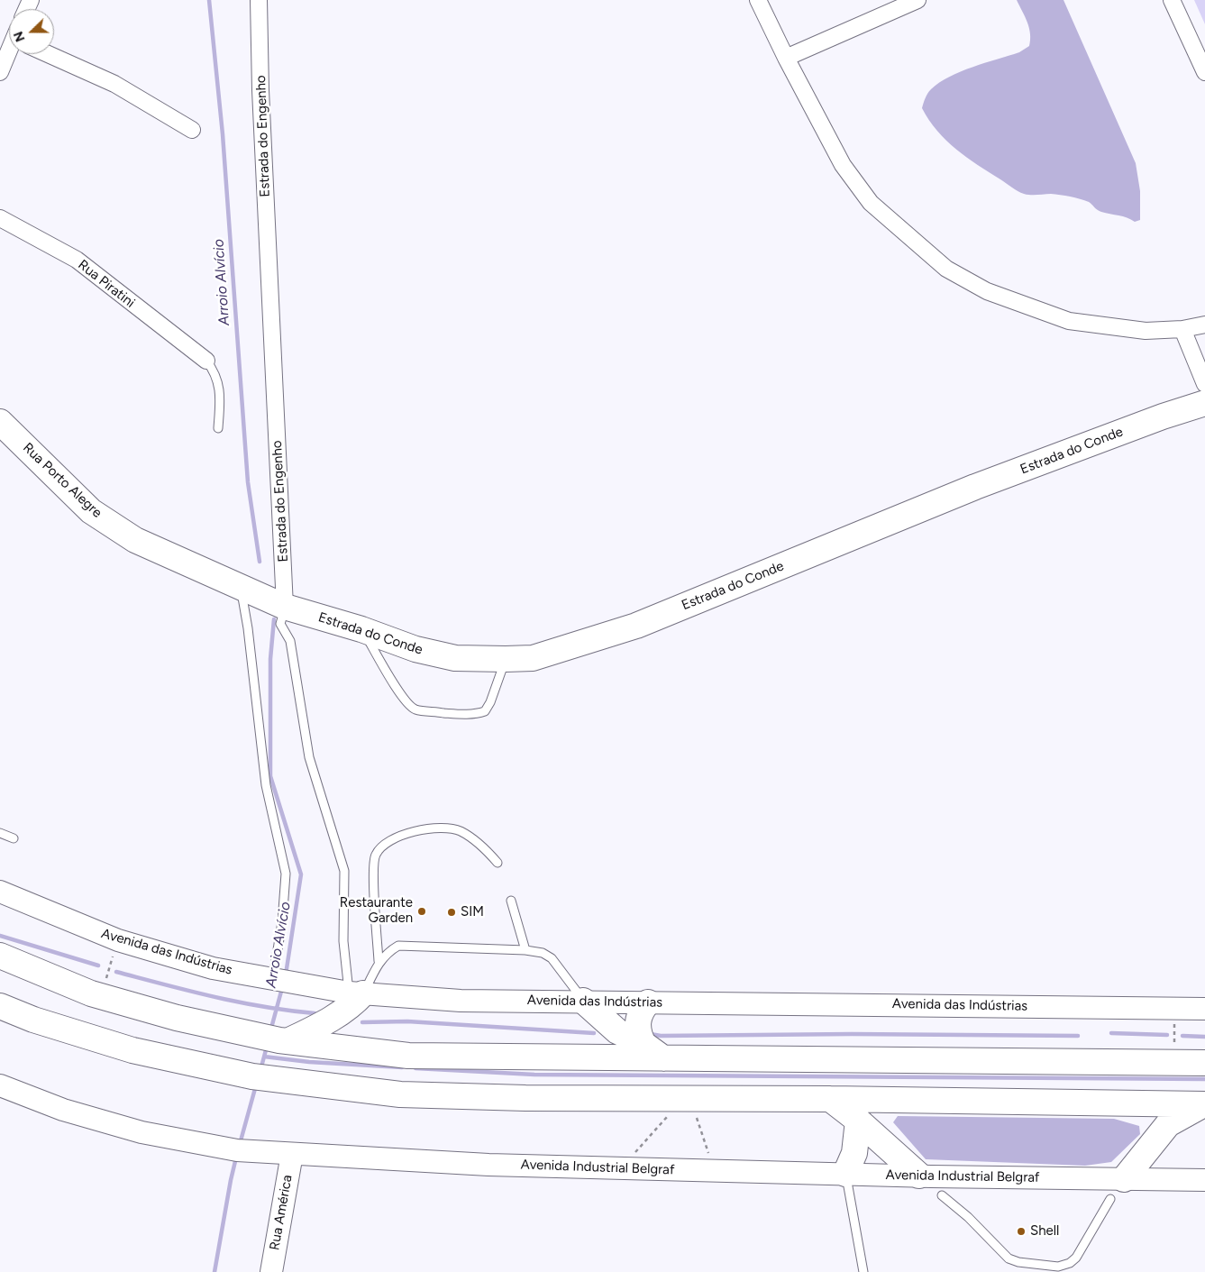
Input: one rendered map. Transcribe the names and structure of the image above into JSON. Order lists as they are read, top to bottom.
{
  "streets": {
    "main road": [
      "Estrada do Conde",
      "Rua Porto Alegre",
      "Avenida das Indústrias",
      "Avenida Industrial Belgraf",
      "Rua América"
    ],
    "street": ["Estrada do Engenho", "Rua Piratini"]
  },
  "crossings": [
    ["Estrada do Engenho", "Estrada do Conde"],
    ["Estrada do Engenho", "Avenida das Indústrias"],
    ["Estrada do Conde", "Rua Porto Alegre"],
    ["Avenida Industrial Belgraf", "Rua América"]
  ],
  "water": ["Arroio Alvício"],
  "places": ["Restaurante Garden", "SIM", "Shell"],
  "north": "left"
}
